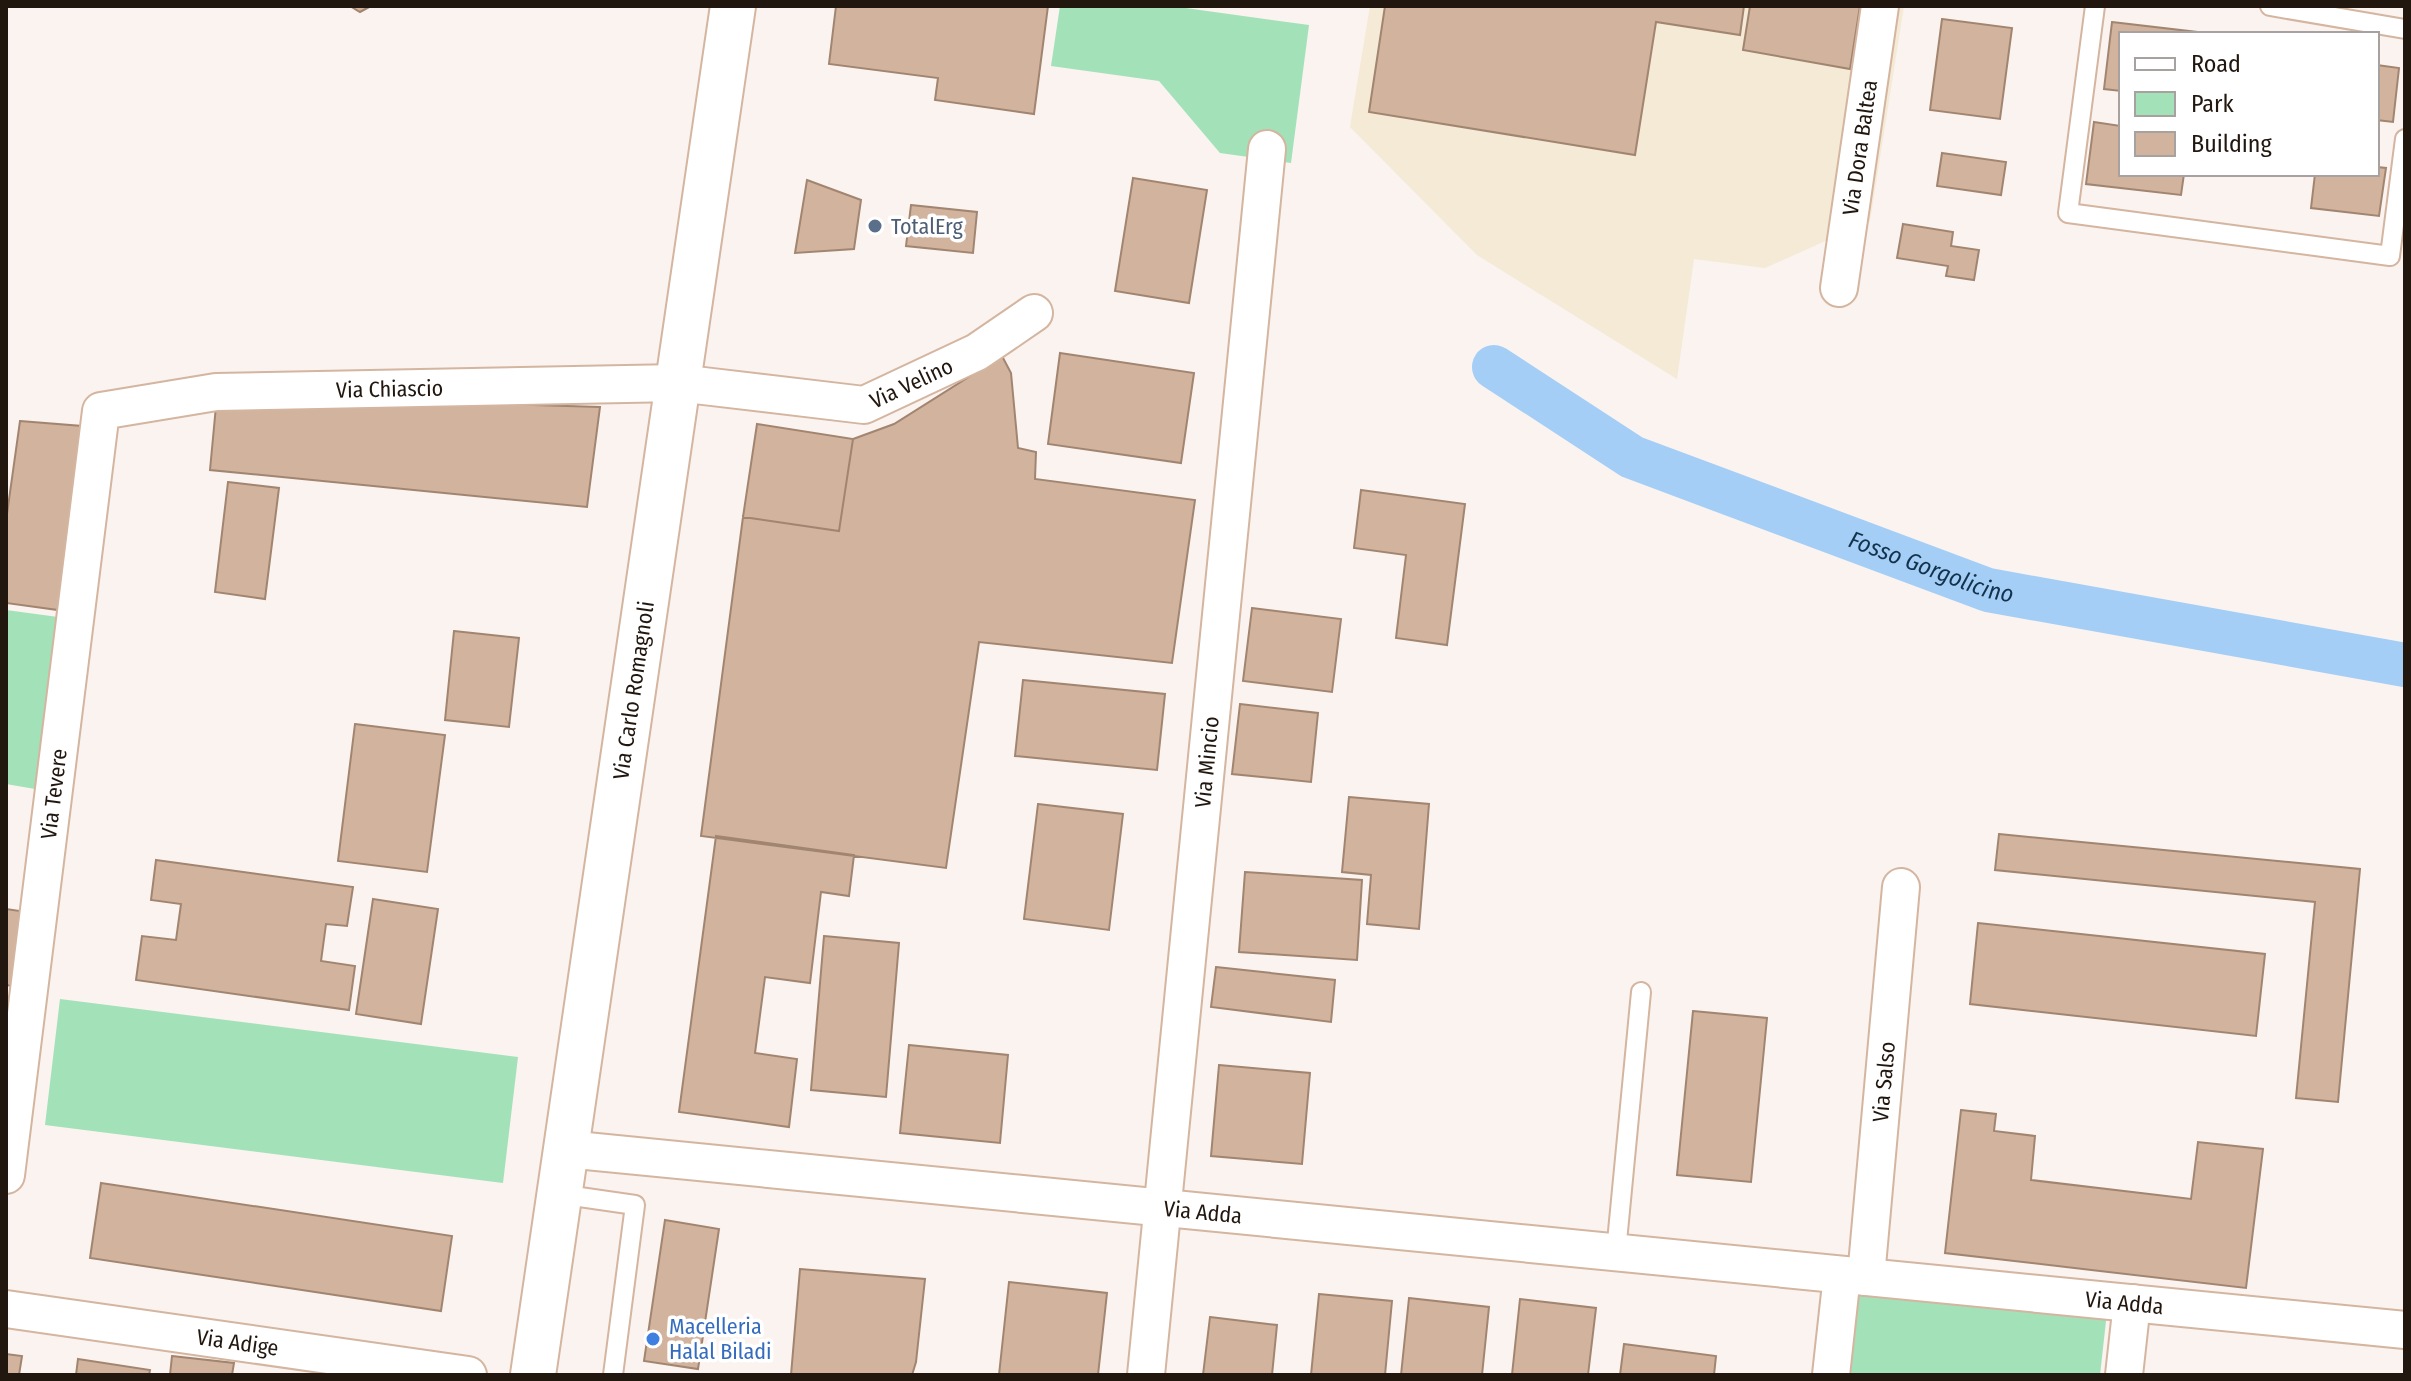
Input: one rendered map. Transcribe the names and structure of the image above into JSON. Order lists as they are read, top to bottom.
{
  "streets": {
    "main road": ["Via Carlo Romagnoli"],
    "street": [
      "Via Dora Baltea",
      "Via Velino",
      "Via Chiascio",
      "Via Mincio",
      "Via Tevere",
      "Via Salso",
      "Via Adda",
      "Via Adige"
    ]
  },
  "crossings": [
    ["Via Velino", "Via Chiascio"],
    ["Via Velino", "Via Carlo Romagnoli"],
    ["Via Chiascio", "Via Carlo Romagnoli"],
    ["Via Chiascio", "Via Tevere"],
    ["Via Carlo Romagnoli", "Via Adda"],
    ["Via Mincio", "Via Adda"],
    ["Via Salso", "Via Adda"]
  ],
  "water": ["Fosso Gorgolicino"],
  "places": ["TotalErg", "Macelleria Halal Biladi"],
  "legend": ["Road", "Park", "Building"]
}
